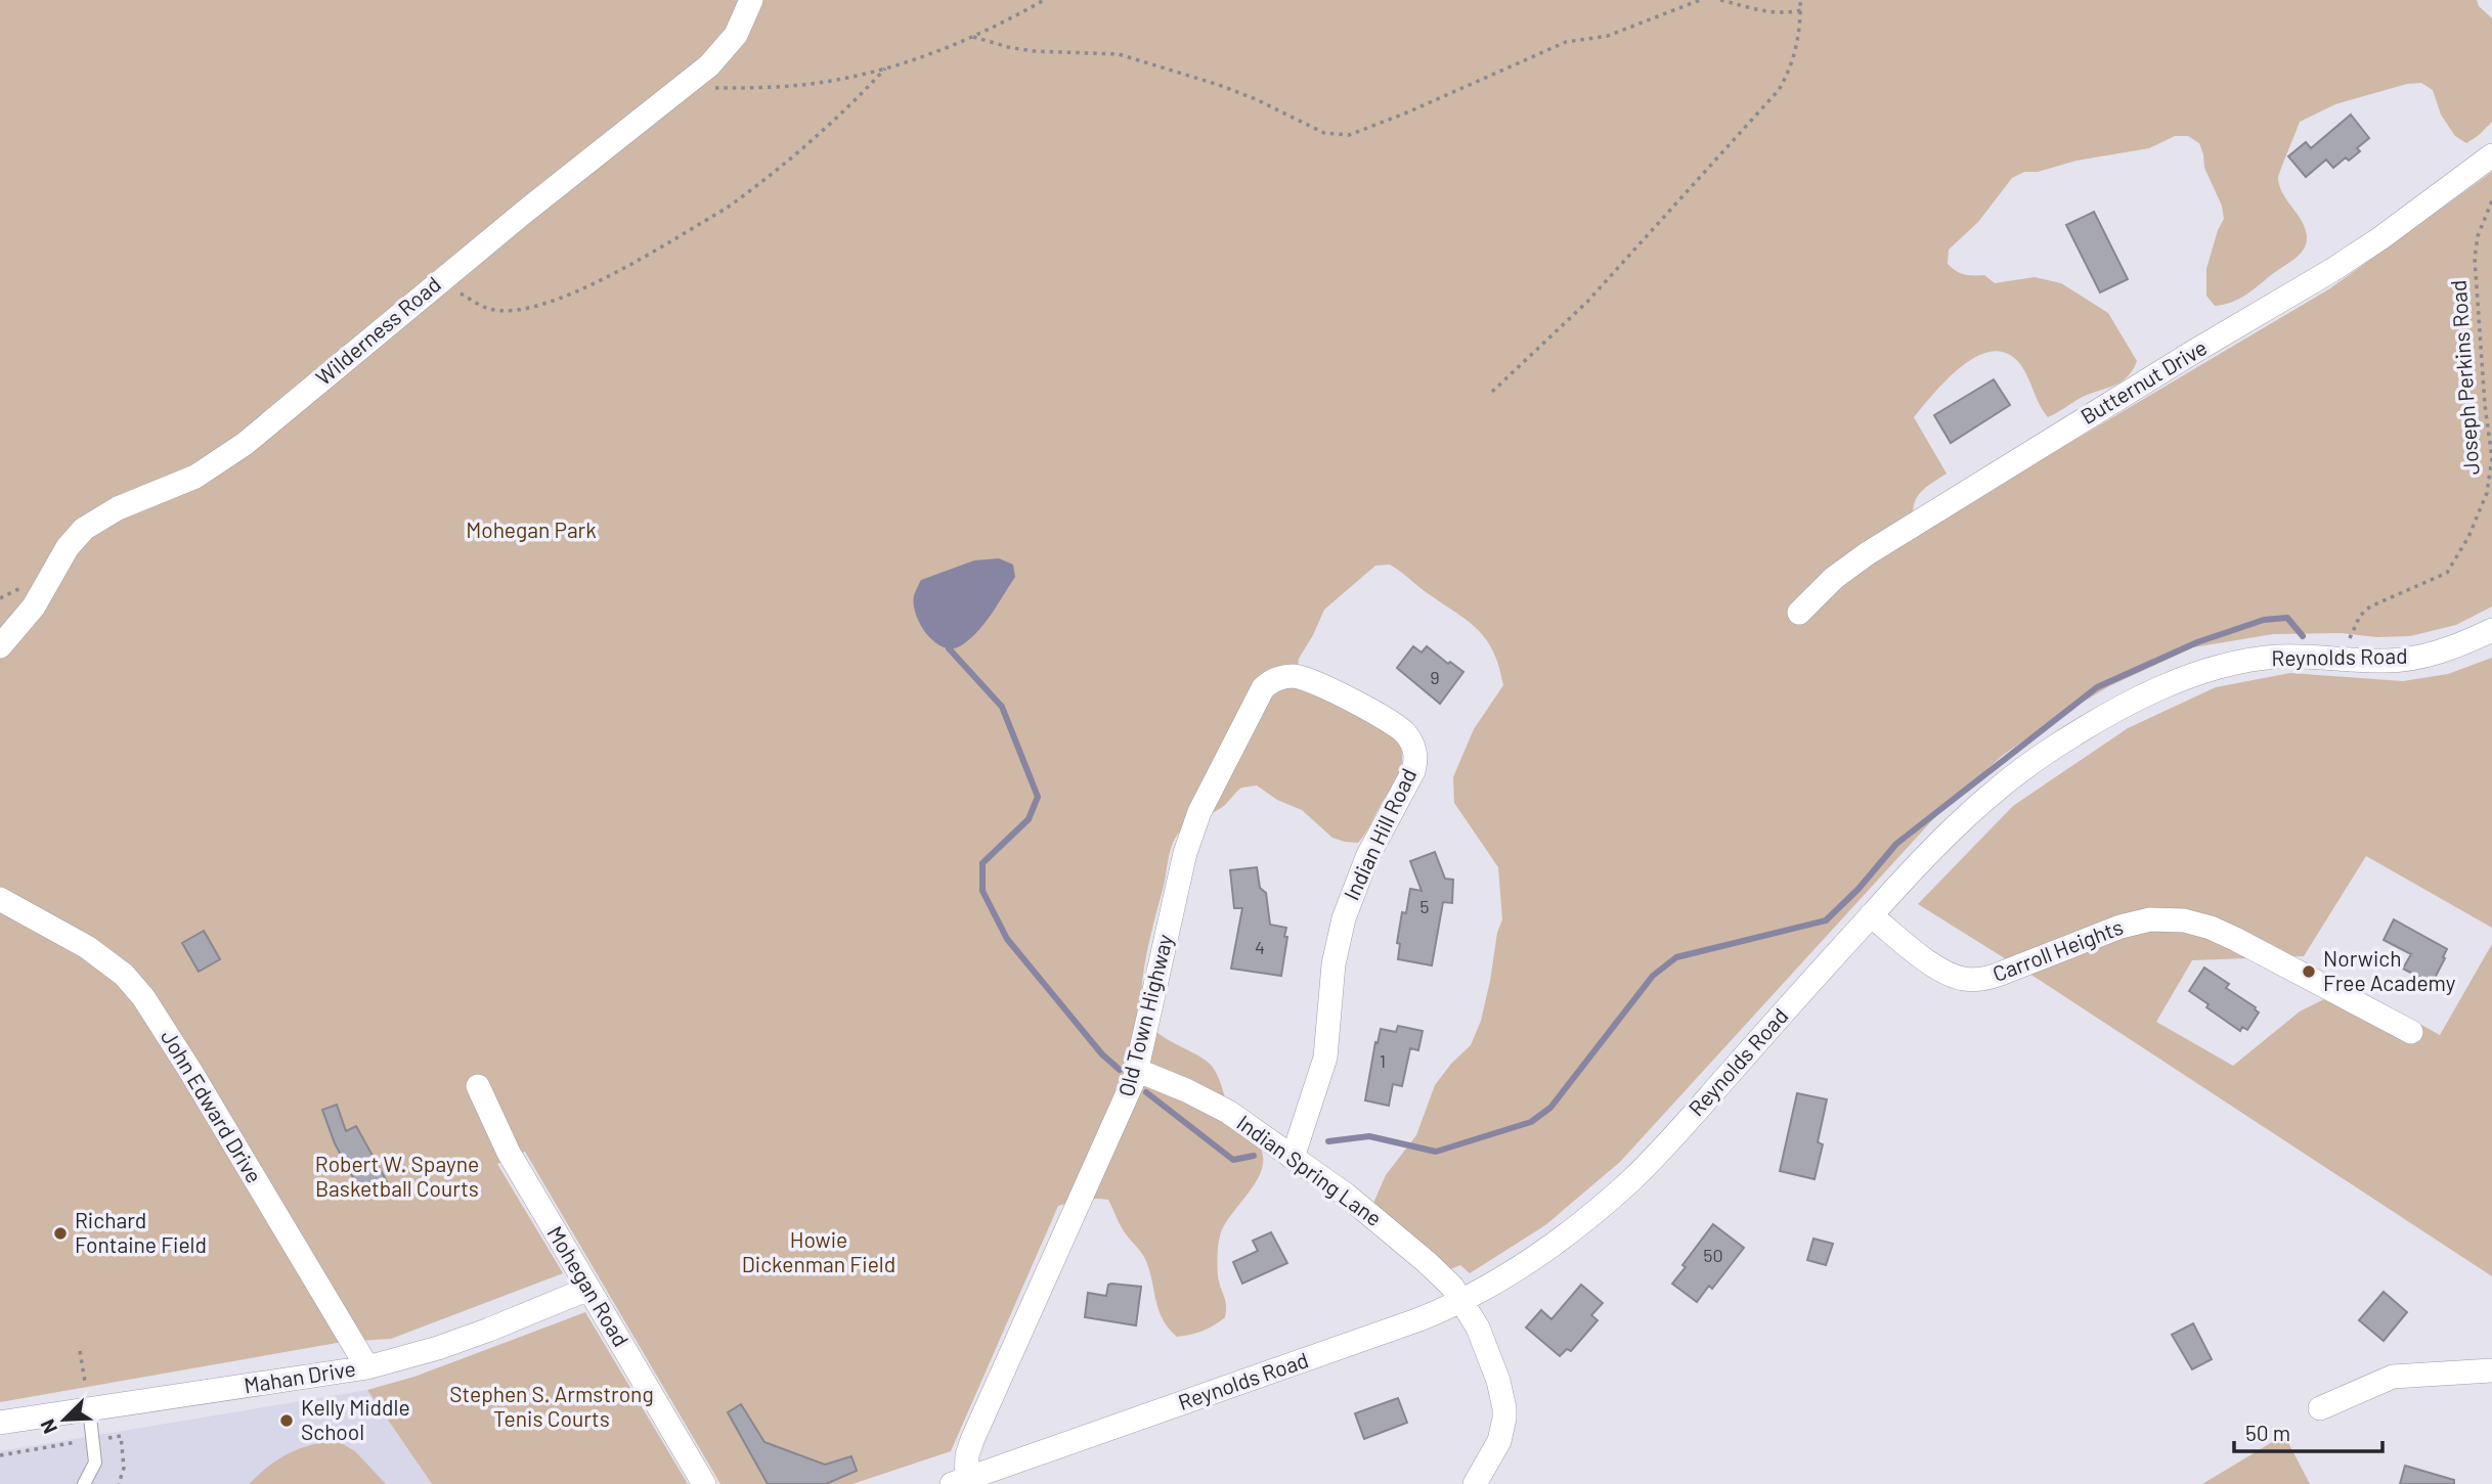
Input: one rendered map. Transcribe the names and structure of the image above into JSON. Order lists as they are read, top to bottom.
{
  "streets": {
    "street": [
      "Wilderness Road",
      "Butternut Drive",
      "Reynolds Road",
      "Indian Hill Road",
      "Carroll Heights",
      "Old Town Highway",
      "John Edward Drive",
      "Indian Spring Lane",
      "Mohegan Road",
      "Mahan Drive"
    ],
    "path": ["Joseph Perkins Road"]
  },
  "crossings": [
    ["Joseph Perkins Road", "Reynolds Road"],
    ["Reynolds Road", "Carroll Heights"],
    ["Reynolds Road", "Old Town Highway"],
    ["Reynolds Road", "Indian Spring Lane"],
    ["Indian Hill Road", "Old Town Highway"],
    ["Indian Hill Road", "Indian Spring Lane"],
    ["Old Town Highway", "Indian Spring Lane"],
    ["John Edward Drive", "Mahan Drive"],
    ["Mohegan Road", "Mahan Drive"]
  ],
  "parks": [
    "Mohegan Park",
    "Robert W. Spayne Basketball Courts",
    "Howie Dickenman Field",
    "Stephen S. Armstrong Tenis Courts"
  ],
  "places": ["Norwich Free Academy", "Richard Fontaine Field", "Kelly Middle School"],
  "house_numbers": [
    "9",
    "5",
    "4",
    "1",
    "50"
  ],
  "scale_bar": "50 m",
  "north": "bottom left"
}
